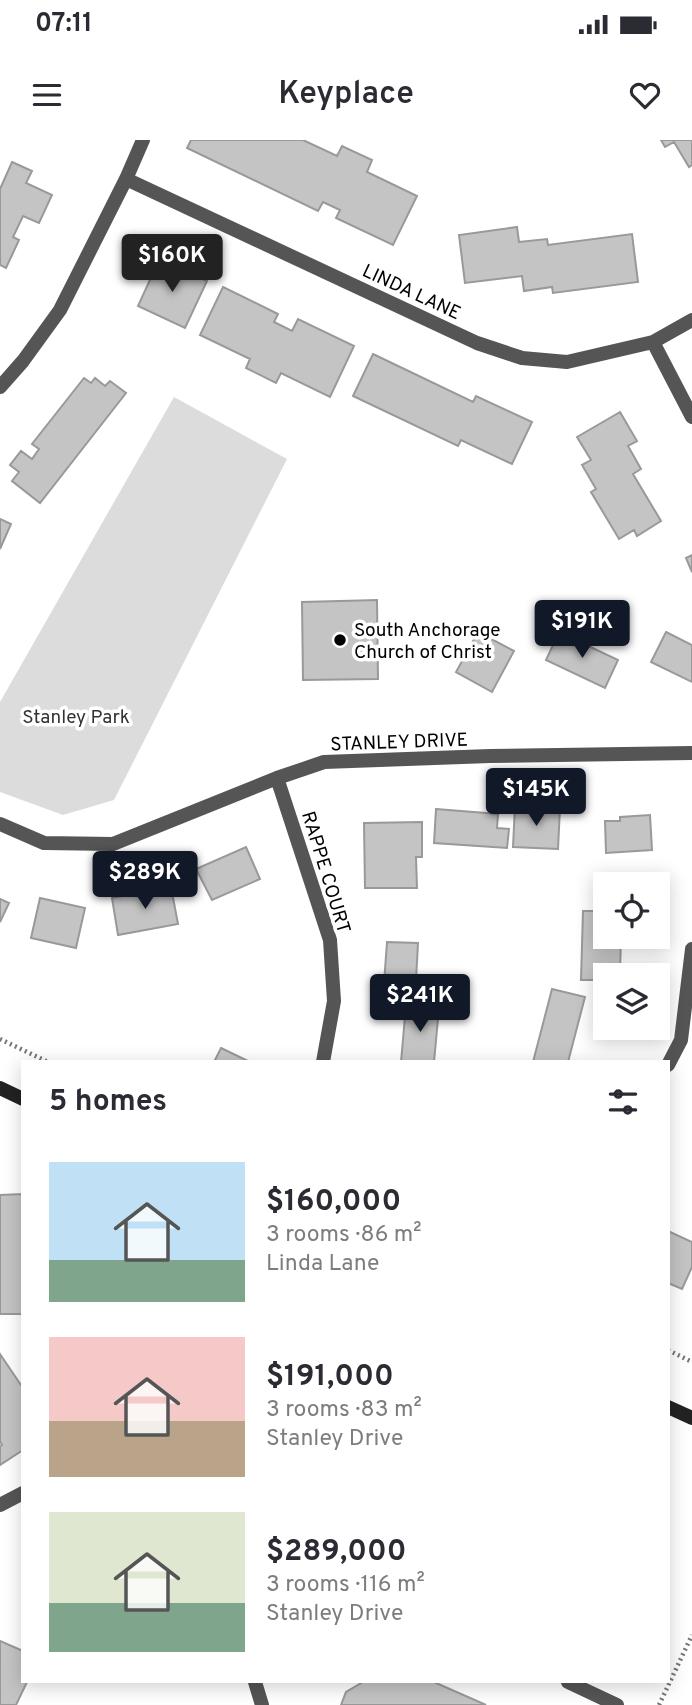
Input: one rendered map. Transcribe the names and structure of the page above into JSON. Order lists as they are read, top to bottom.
{
  "streets": {
    "street": ["LINDA LANE", "STANLEY DRIVE", "RAPPE COURT"]
  },
  "crossings": [
    ["STANLEY DRIVE", "RAPPE COURT"]
  ],
  "parks": ["Stanley Park"],
  "places": ["South Anchorage Church of Christ"],
  "page": {
    "status": "07:11",
    "header": "Keyplace",
    "price": [
      "$160K",
      "$191K",
      "$145K",
      "$289K",
      "$241K"
    ],
    "heading": "5 homes",
    "list": [
      {
        "name": "$160,000",
        "note": "3 rooms · 86 m² · Linda Lane"
      },
      {
        "name": "$191,000",
        "note": "3 rooms · 83 m² · Stanley Drive"
      },
      {
        "name": "$289,000",
        "note": "3 rooms · 116 m² · Stanley Drive"
      }
    ]
  }
}
